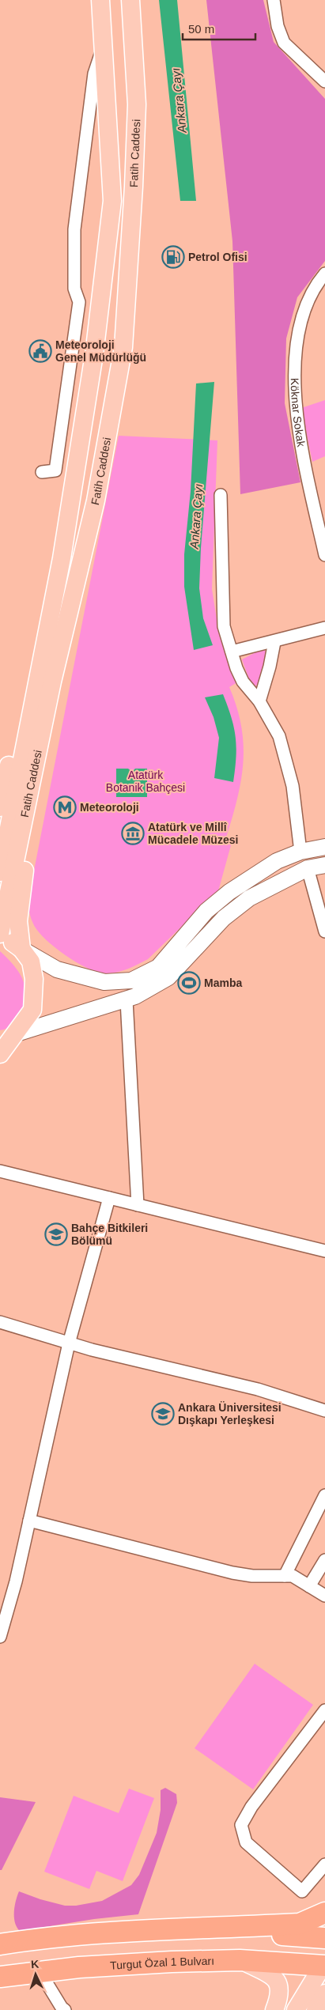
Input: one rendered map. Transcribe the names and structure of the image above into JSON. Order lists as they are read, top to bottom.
{
  "streets": {
    "highway": ["Turgut Özal 1 Bulvarı"],
    "main road": ["Fatih Caddesi"],
    "street": ["Köknar Sokak"]
  },
  "water": ["Ankara Çayı"],
  "parks": ["Atatürk Botanik Bahçesi"],
  "places": {
    "fuel station": ["Petrol Ofisi"],
    "public building": ["Meteoroloji Genel Müdürlüğü"],
    "metro station": ["Meteoroloji"],
    "museum": ["Atatürk ve Millî Mücadele Müzesi"],
    "sports": ["Mamba"],
    "school or university": ["Bahçe Bitkileri Bölümü", "Ankara Üniversitesi Dışkapı Yerleşkesi"]
  },
  "scale_bar": "50 m",
  "north": "top"
}
